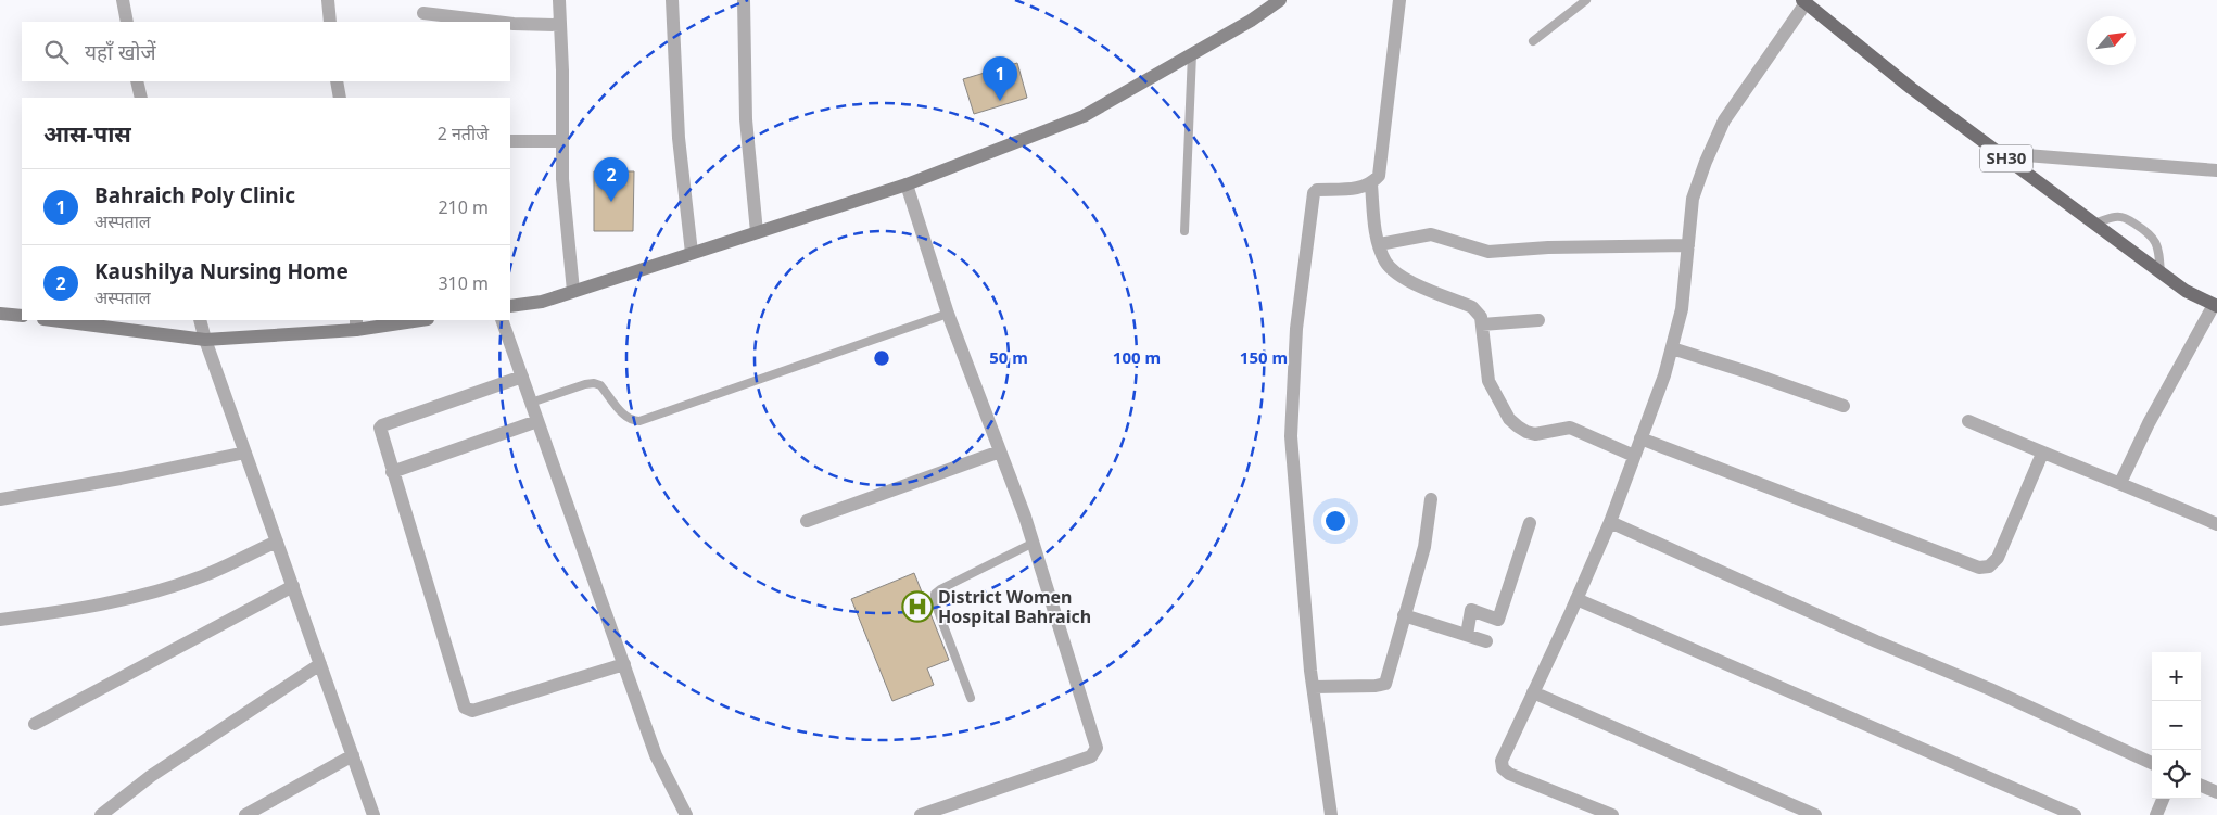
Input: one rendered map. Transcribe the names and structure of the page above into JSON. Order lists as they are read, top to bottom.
{
  "streets": {
    "main road": ["SH30"]
  },
  "places": {
    "hospital": ["District Women Hospital Bahraich"]
  },
  "north": "top right",
  "page": {
    "search": "यहाँ खोजें",
    "pins": ["1", "2"],
    "heading": ["आस-पास", "2 नतीजे"],
    "list": [
      {
        "mark": "1",
        "name": "Bahraich Poly Clinic",
        "note": "अस्पताल",
        "value": "210 m"
      },
      {
        "mark": "2",
        "name": "Kaushilya Nursing Home",
        "note": "अस्पताल",
        "value": "310 m"
      }
    ],
    "map_buttons": ["+", "−"]
  },
  "rings": ["50 m", "100 m", "150 m"]
}
